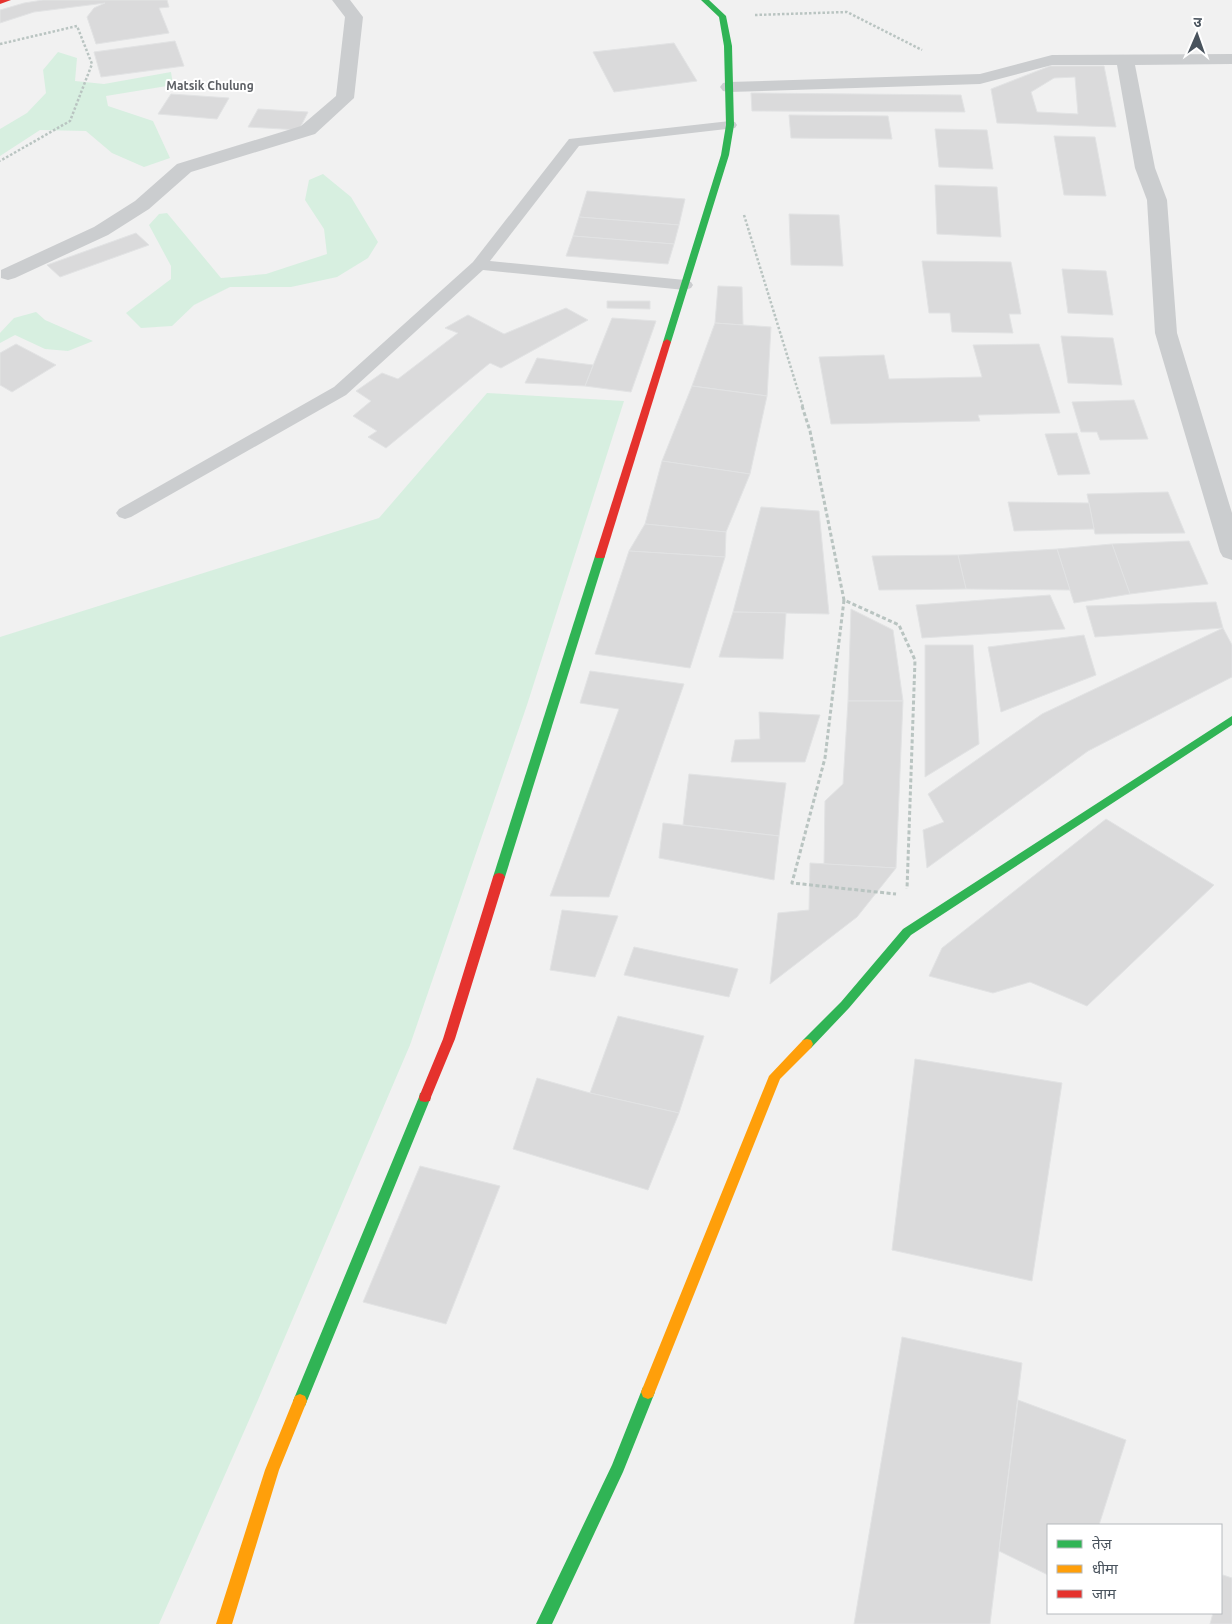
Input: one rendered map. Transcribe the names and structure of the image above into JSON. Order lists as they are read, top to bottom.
{
  "districts": ["Matsik Chulung"],
  "legend": ["तेज़", "धीमा", "जाम"],
  "north": "top"
}
